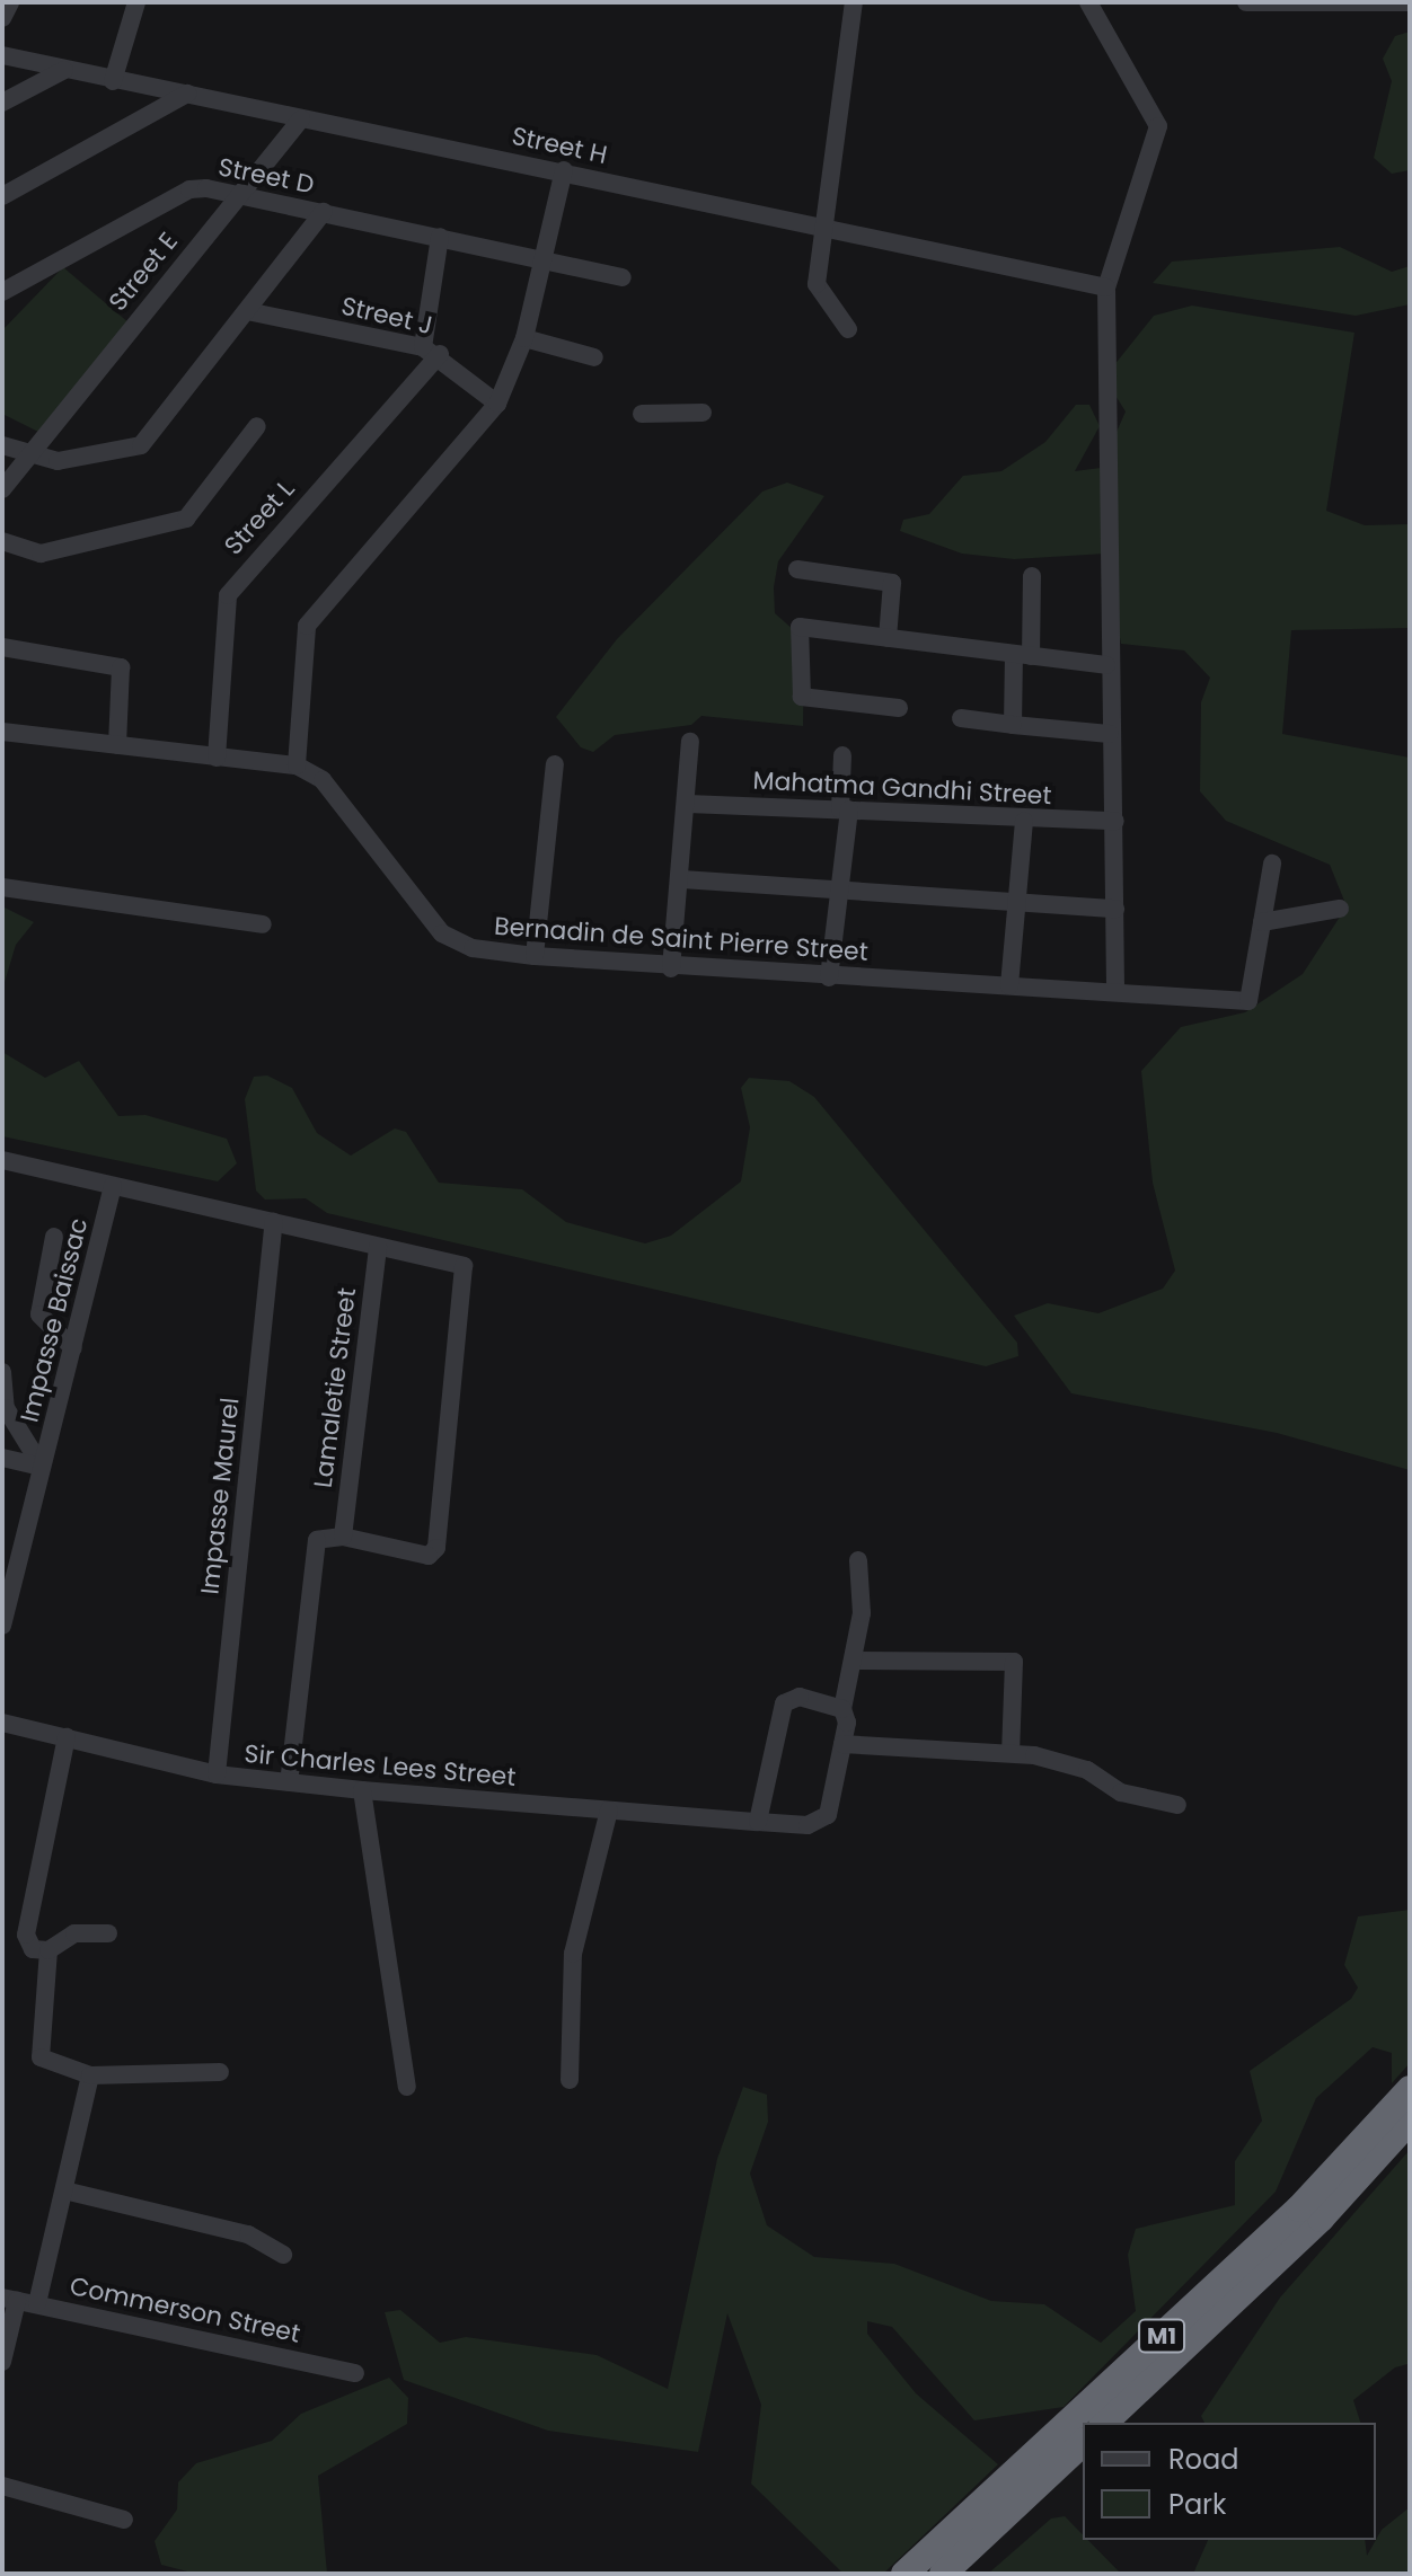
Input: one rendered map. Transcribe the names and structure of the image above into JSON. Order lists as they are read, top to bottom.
{
  "streets": {
    "highway": ["M1"],
    "street": [
      "Street H",
      "Street D",
      "Street E",
      "Street J",
      "Street L",
      "Mahatma Gandhi Street",
      "Bernadin de Saint Pierre Street",
      "Impasse Baissac",
      "Lamaletie Street",
      "Impasse Maurel",
      "Sir Charles Lees Street",
      "Commerson Street"
    ]
  },
  "crossings": [
    ["Street H", "Street E"],
    ["Street D", "Street E"],
    ["Street J", "Street L"],
    ["Impasse Maurel", "Sir Charles Lees Street"]
  ],
  "legend": ["Road", "Park"]
}
